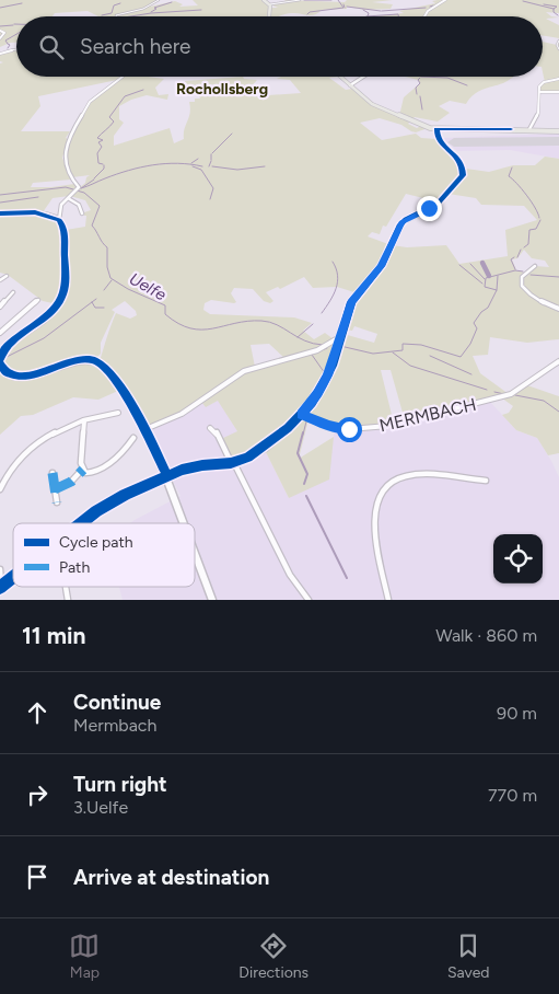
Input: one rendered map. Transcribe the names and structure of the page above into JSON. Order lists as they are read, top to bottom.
{
  "streets": {
    "street": ["MERMBACH"]
  },
  "districts": ["Rochollsberg"],
  "water": ["Uelfe"],
  "legend": ["Cycle path", "Path"],
  "page": {
    "search": "Search here",
    "heading": ["11 min", "Walk · 860 m"],
    "list": [
      ["Continue", "Mermbach", "90 m"],
      ["Turn right", "3.Uelfe", "770 m"],
      "Arrive at destination"
    ],
    "nav": ["Map", "Directions", "Saved"]
  }
}
